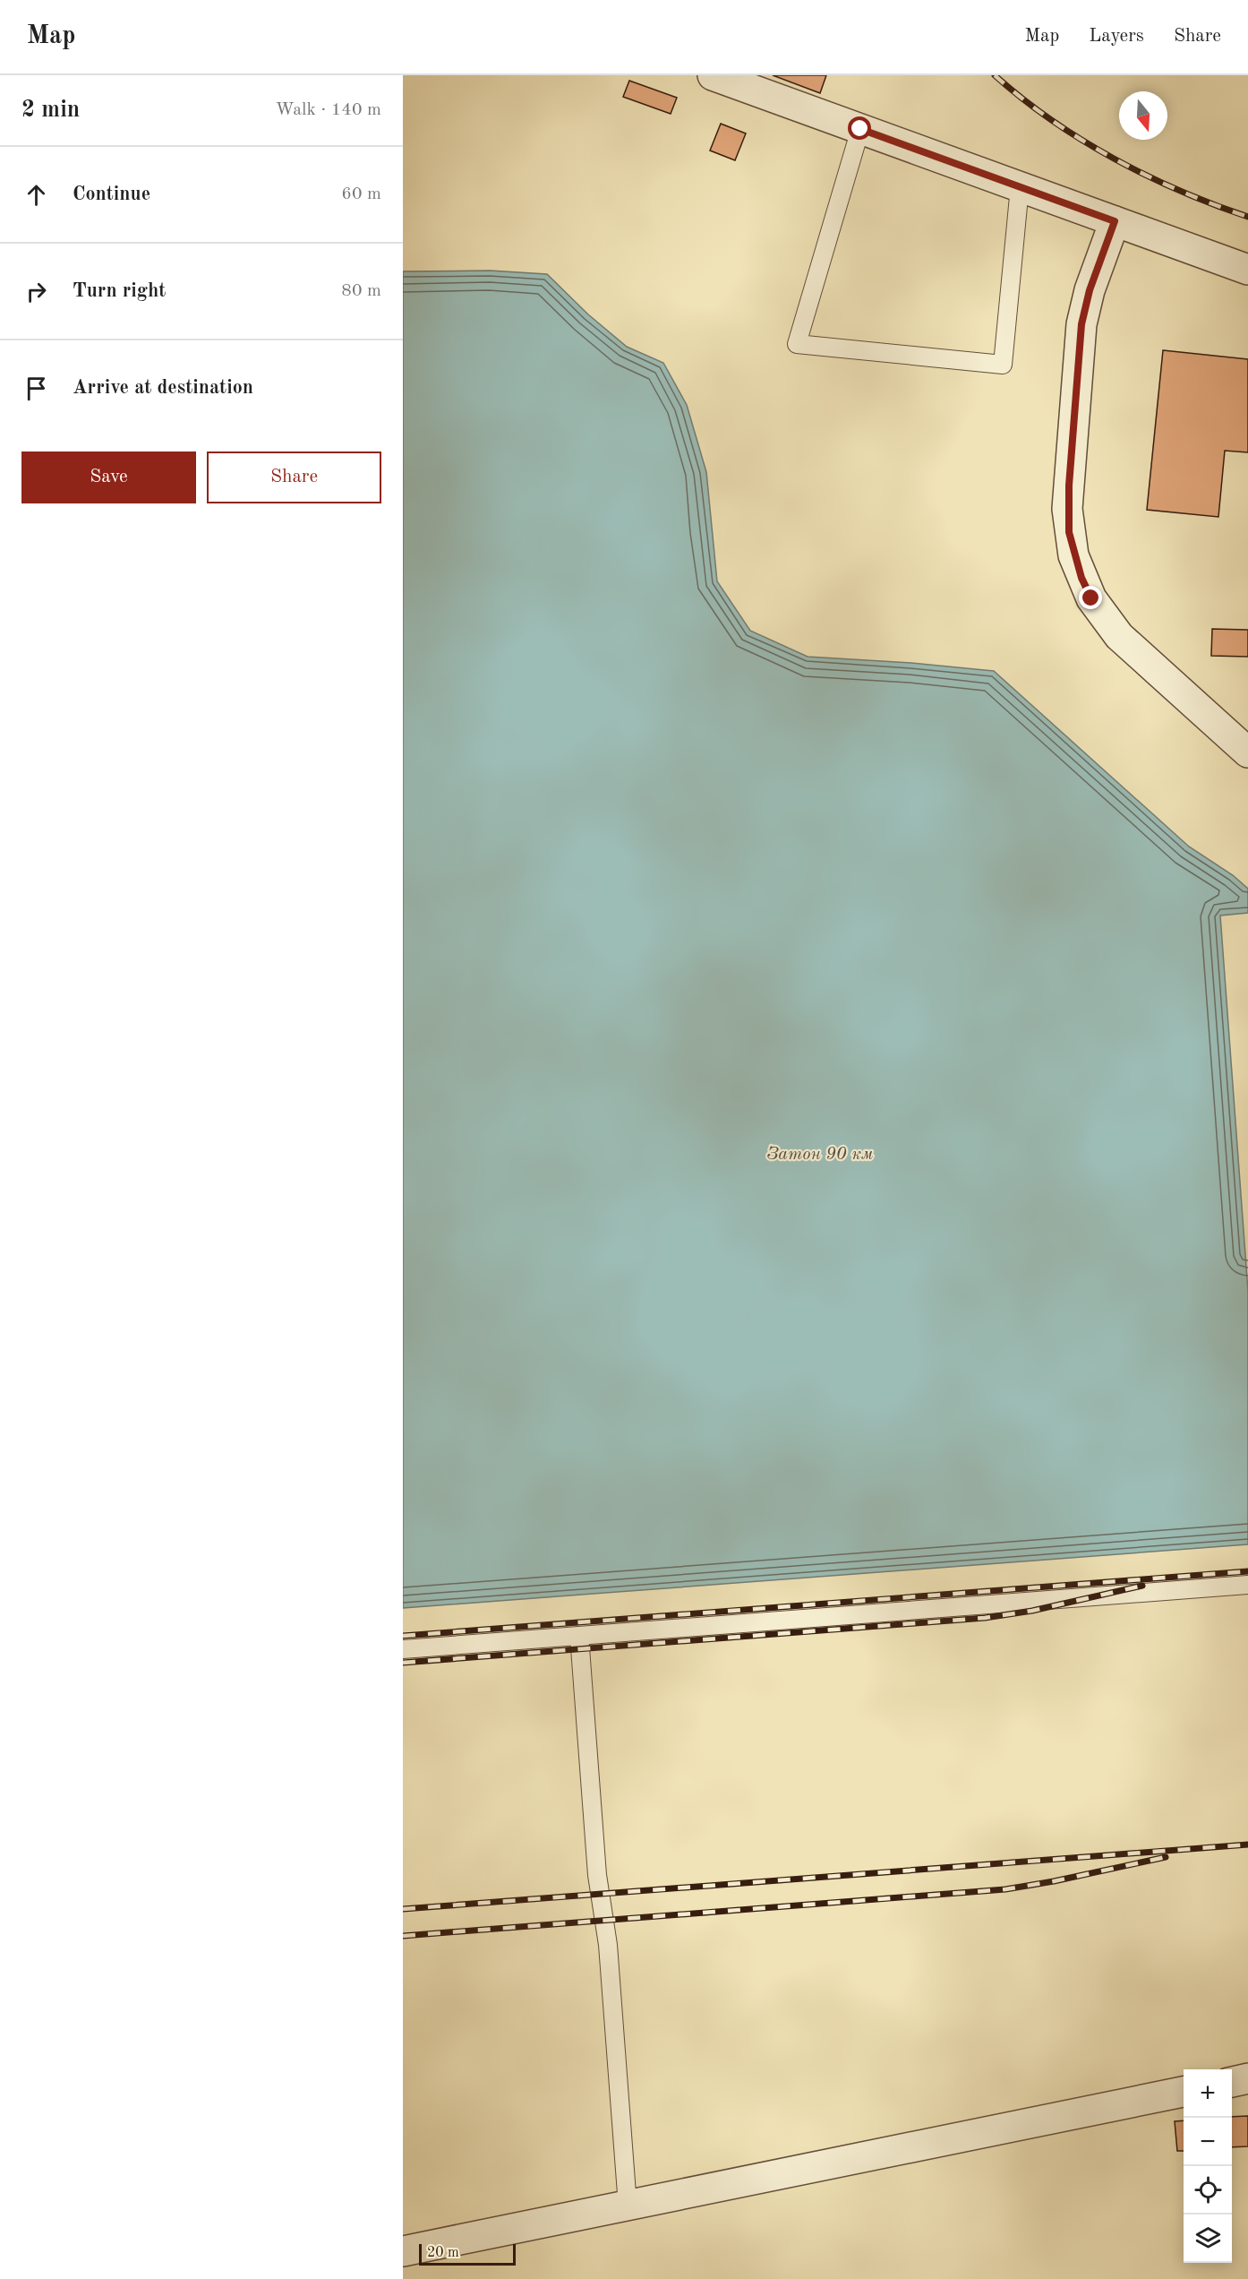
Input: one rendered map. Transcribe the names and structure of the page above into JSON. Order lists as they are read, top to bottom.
{
  "water": ["Затон 90 км"],
  "scale_bar": "20 m",
  "north": "bottom",
  "page": {
    "header": "Map",
    "nav": ["Map", "Layers", "Share"],
    "heading": ["2 min", "Walk · 140 m"],
    "list": [
      ["Continue", "60 m"],
      ["Turn right", "80 m"],
      "Arrive at destination"
    ],
    "buttons": ["Save", "Share"],
    "map_buttons": ["+", "−"],
    "scale": "20 m"
  }
}
